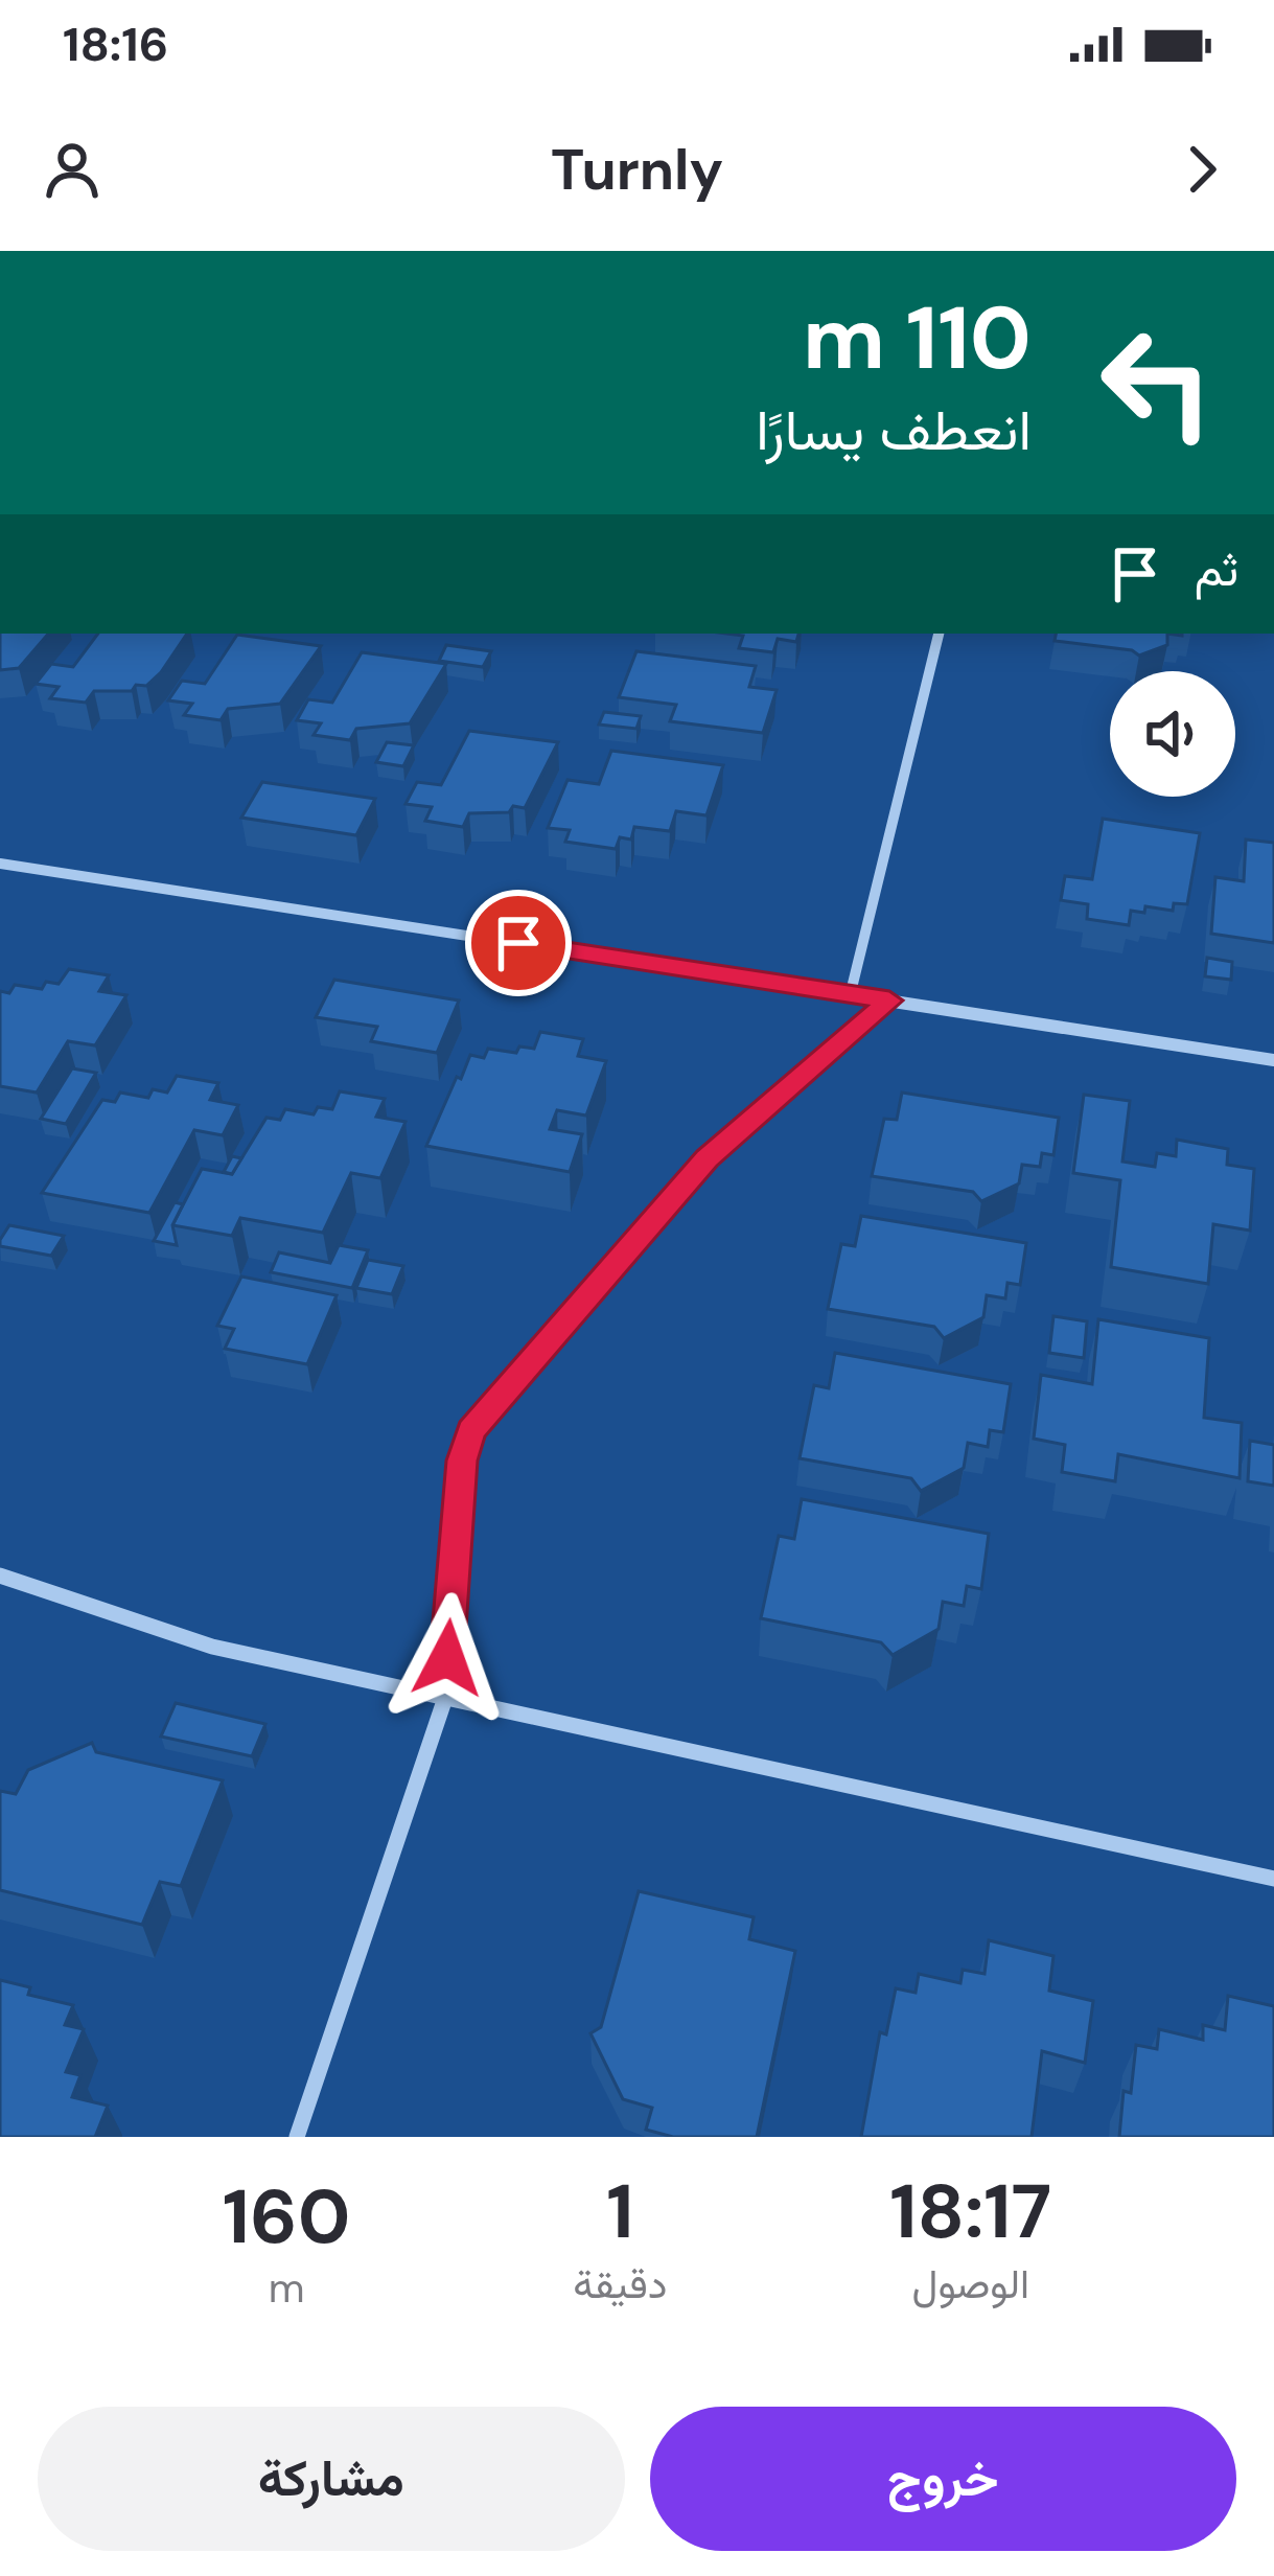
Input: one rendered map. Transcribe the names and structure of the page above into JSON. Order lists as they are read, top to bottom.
{
  "page": {
    "status": "18:16",
    "header": "Turnly",
    "turn": ["110 m", "انعطف يسارًا"],
    "then": "ثم",
    "eta": [
      "18:17",
      "الوصول",
      "1",
      "دقيقة",
      "160",
      "m"
    ],
    "buttons": ["خروج", "مشاركة"]
  }
}
